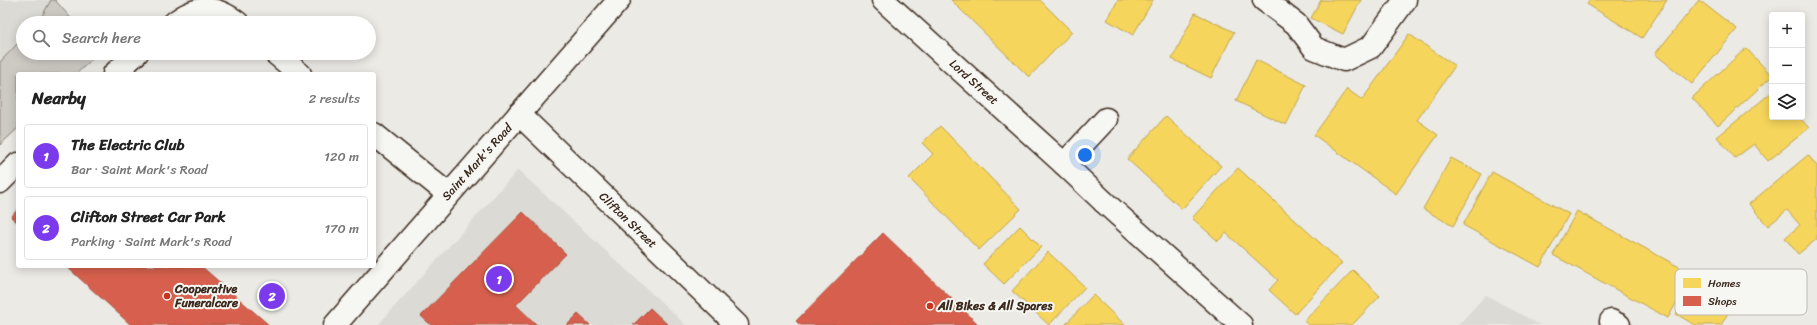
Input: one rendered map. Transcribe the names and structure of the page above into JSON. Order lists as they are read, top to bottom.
{
  "streets": {
    "street": ["Lord Street", "Saint Mark's Road", "Clifton Street"]
  },
  "crossings": [
    ["Saint Mark's Road", "Clifton Street"]
  ],
  "places": ["Cooperative Funeralcare", "All Bikes & All Spares"],
  "legend": ["Homes", "Shops"],
  "page": {
    "map_buttons": ["+", "−"],
    "search": "Search here",
    "heading": ["Nearby", "2 results"],
    "list": [
      {
        "mark": "1",
        "name": "The Electric Club",
        "note": "Bar · Saint Mark's Road",
        "value": "120 m"
      },
      {
        "mark": "2",
        "name": "Clifton Street Car Park",
        "note": "Parking · Saint Mark's Road",
        "value": "170 m"
      }
    ],
    "pins": ["1", "2"]
  }
}
